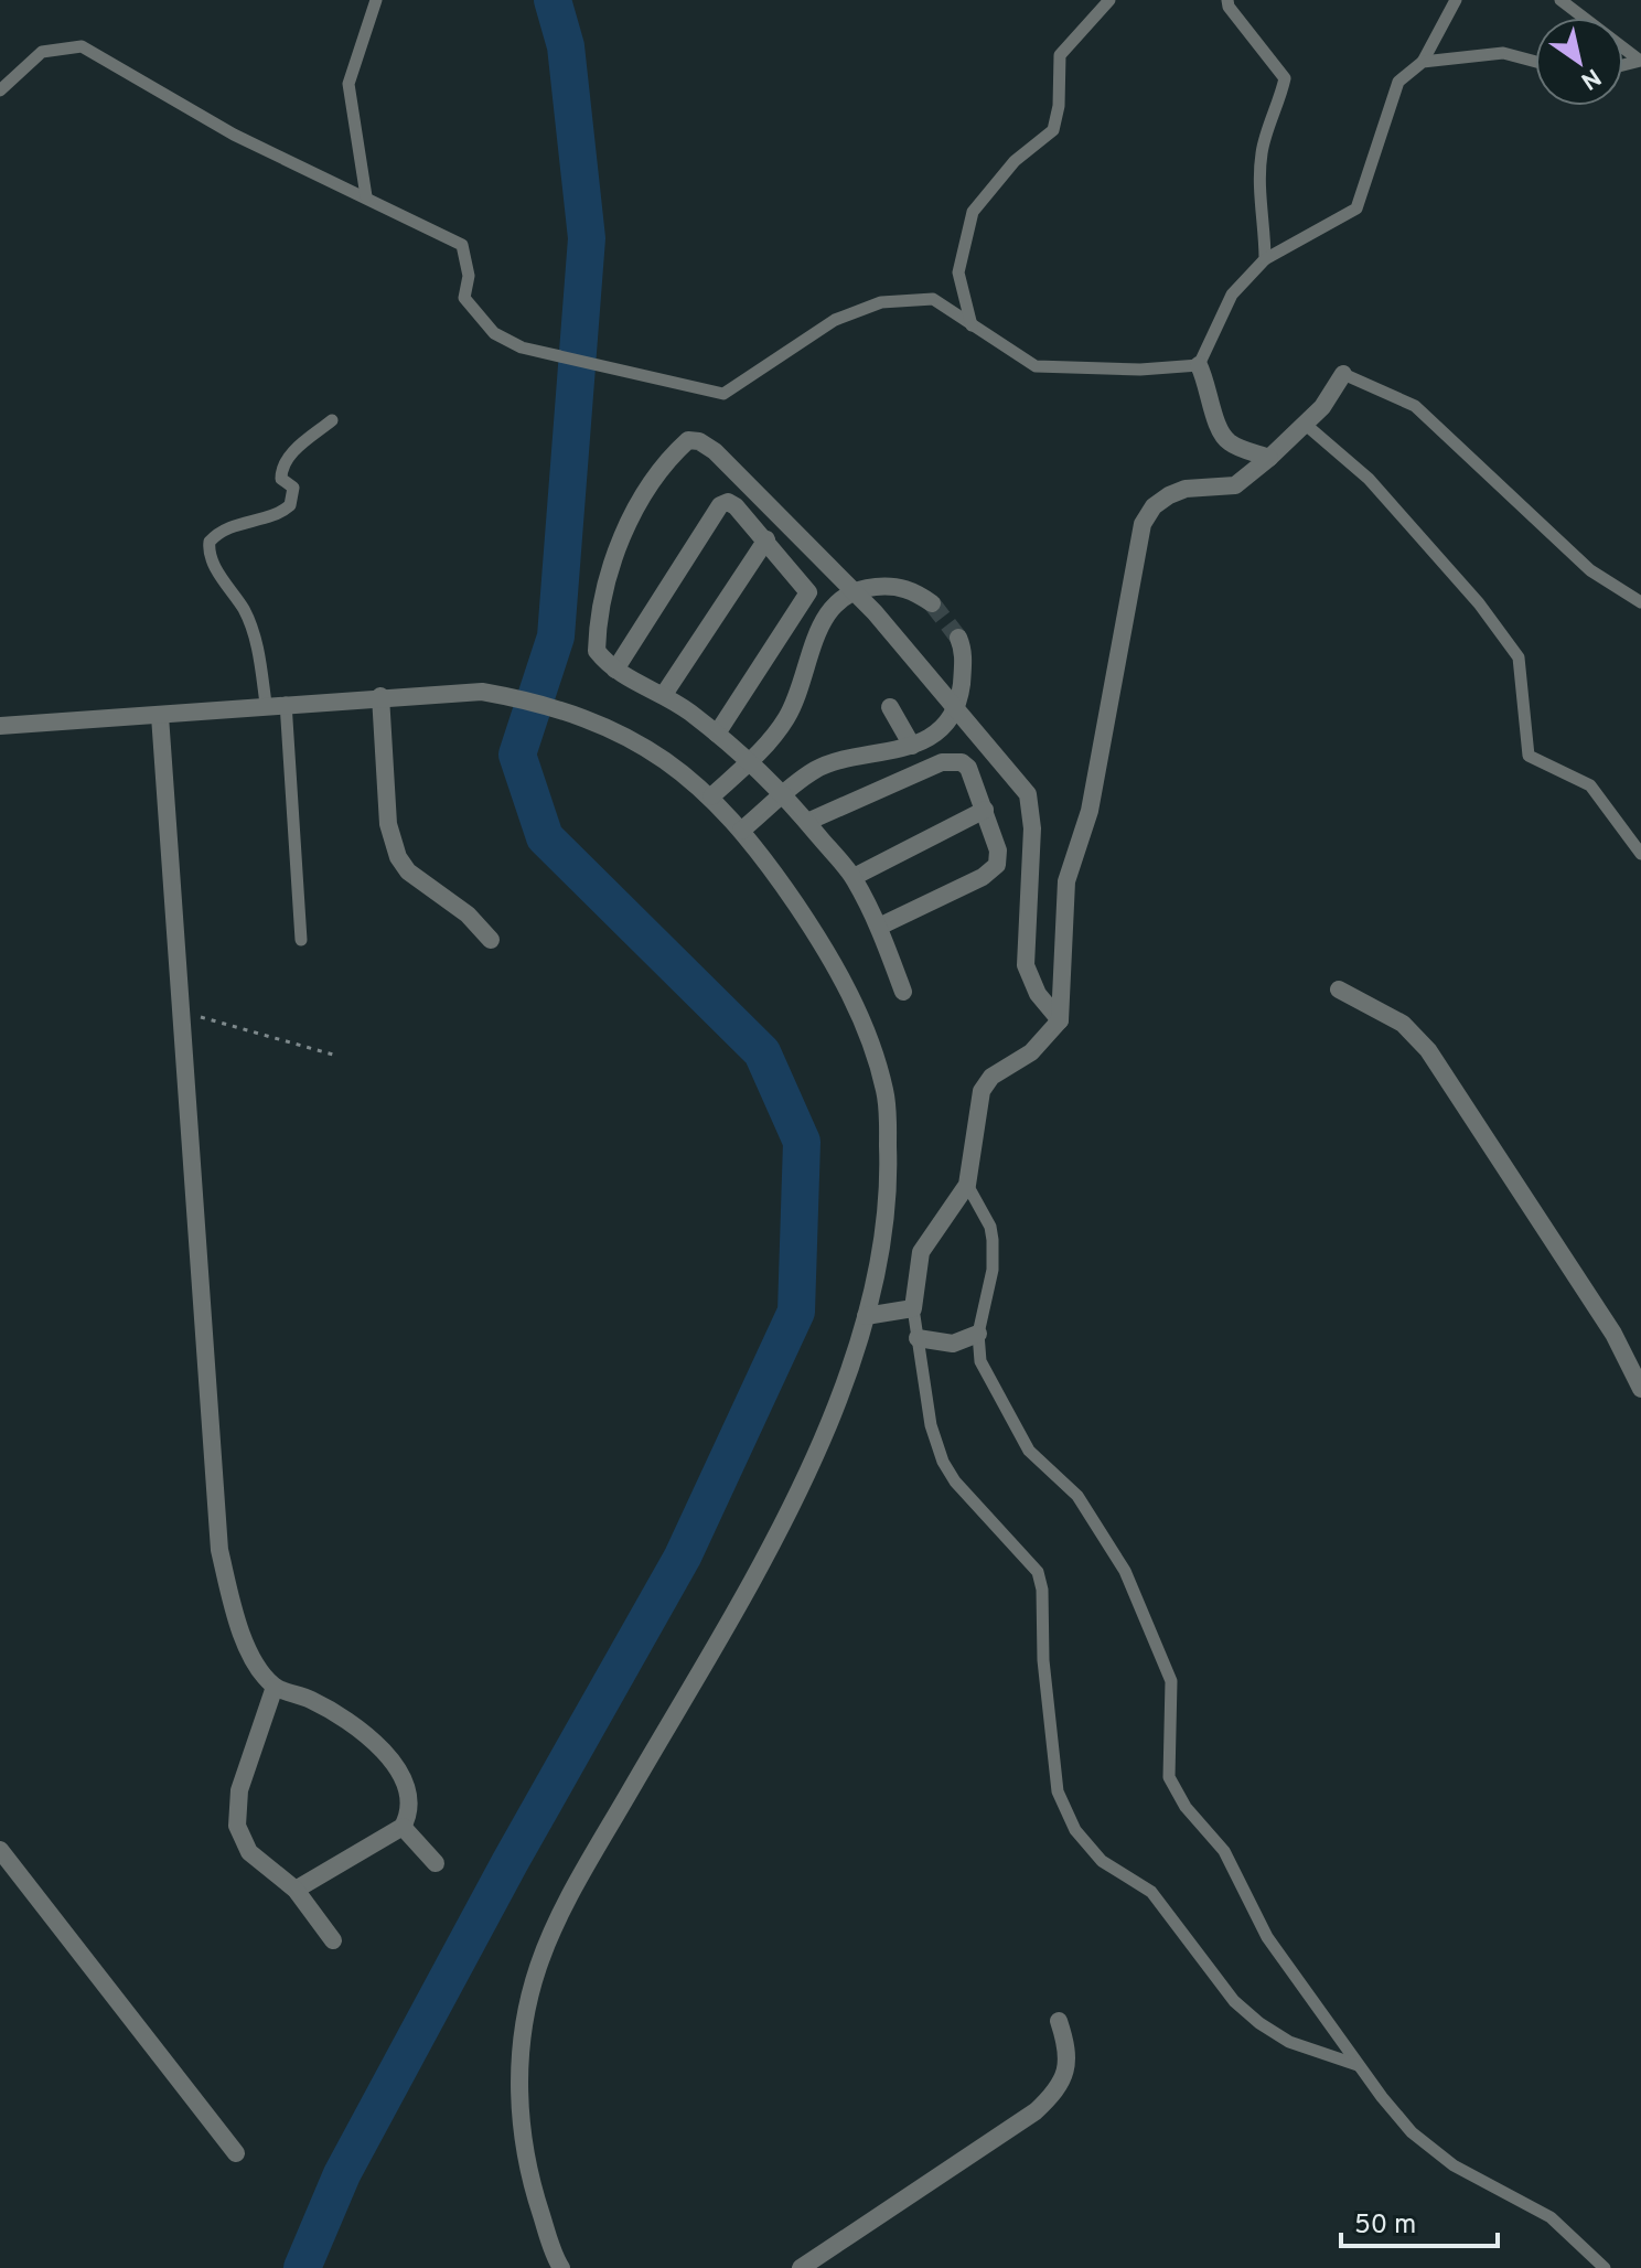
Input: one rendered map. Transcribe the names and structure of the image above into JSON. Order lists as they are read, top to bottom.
{
  "scale_bar": "50 m",
  "north": "bottom right"
}
